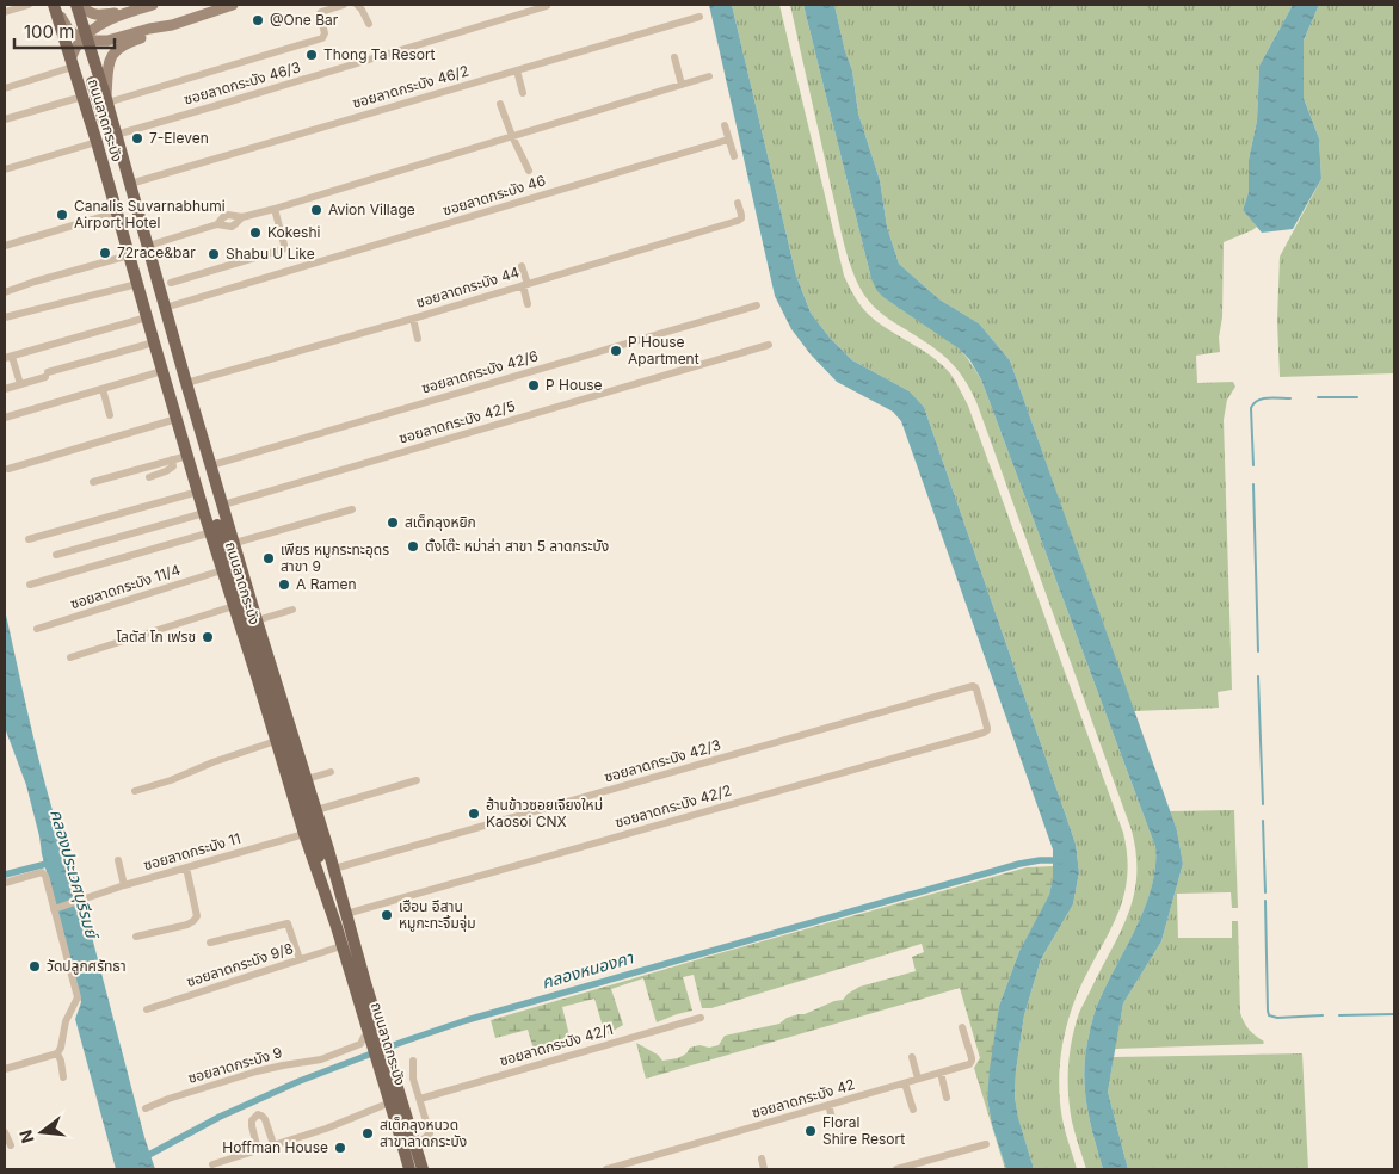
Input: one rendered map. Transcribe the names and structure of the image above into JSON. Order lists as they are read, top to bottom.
{
  "streets": {
    "main road": ["ถนนลาดกระบัง"],
    "street": [
      "ซอยลาดกระบัง 46/3",
      "ซอยลาดกระบัง 46/2",
      "ซอยลาดกระบัง 46",
      "ซอยลาดกระบัง 44",
      "ซอยลาดกระบัง 42/6",
      "ซอยลาดกระบัง 42/5",
      "ซอยลาดกระบัง 11/4",
      "ซอยลาดกระบัง 42/3",
      "ซอยลาดกระบัง 42/2",
      "ซอยลาดกระบัง 11",
      "ซอยลาดกระบัง 9/8",
      "ซอยลาดกระบัง 42/1",
      "ซอยลาดกระบัง 9",
      "ซอยลาดกระบัง 42"
    ]
  },
  "crossings": [
    ["ซอยลาดกระบัง 46/3", "ถนนลาดกระบัง"],
    ["ซอยลาดกระบัง 46/2", "ถนนลาดกระบัง"],
    ["ถนนลาดกระบัง", "ซอยลาดกระบัง 46"],
    ["ถนนลาดกระบัง", "ซอยลาดกระบัง 44"],
    ["ถนนลาดกระบัง", "ซอยลาดกระบัง 42/6"],
    ["ถนนลาดกระบัง", "ซอยลาดกระบัง 42/5"],
    ["ถนนลาดกระบัง", "ซอยลาดกระบัง 11/4"],
    ["ถนนลาดกระบัง", "ซอยลาดกระบัง 42/3"],
    ["ถนนลาดกระบัง", "ซอยลาดกระบัง 42/2"],
    ["ถนนลาดกระบัง", "ซอยลาดกระบัง 11"],
    ["ถนนลาดกระบัง", "ซอยลาดกระบัง 9/8"],
    ["ซอยลาดกระบัง 42/3", "ซอยลาดกระบัง 42/2"]
  ],
  "water": ["คลองประเวศบุรีรมย์", "คลองหนองคา"],
  "places": [
    "@One Bar",
    "Thong Ta Resort",
    "7-Eleven",
    "Avion Village",
    "Canalis Suvarnabhumi Airport Hotel",
    "Kokeshi",
    "72race&bar",
    "Shabu U Like",
    "P House Apartment",
    "P House",
    "สเต็กลุงหยิก",
    "ตั้งโต๊ะ หม่าล่า สาขา 5 ลาดกระบัง",
    "เพียร หมูกระทะอุดร สาขา 9",
    "A Ramen",
    "โลตัส โก เฟรช",
    "ฮ้านข้าวซอยเจียงใหม่ Kaosoi CNX",
    "เฮือน อีสาน หมูกะทะจิ้มจุ่ม",
    "วัดปลูกศรัทธา",
    "Floral Shire Resort",
    "สเต็กลุงหนวด สาขาลาดกระบัง",
    "Hoffman House"
  ],
  "scale_bar": "100 m",
  "north": "left"
}
